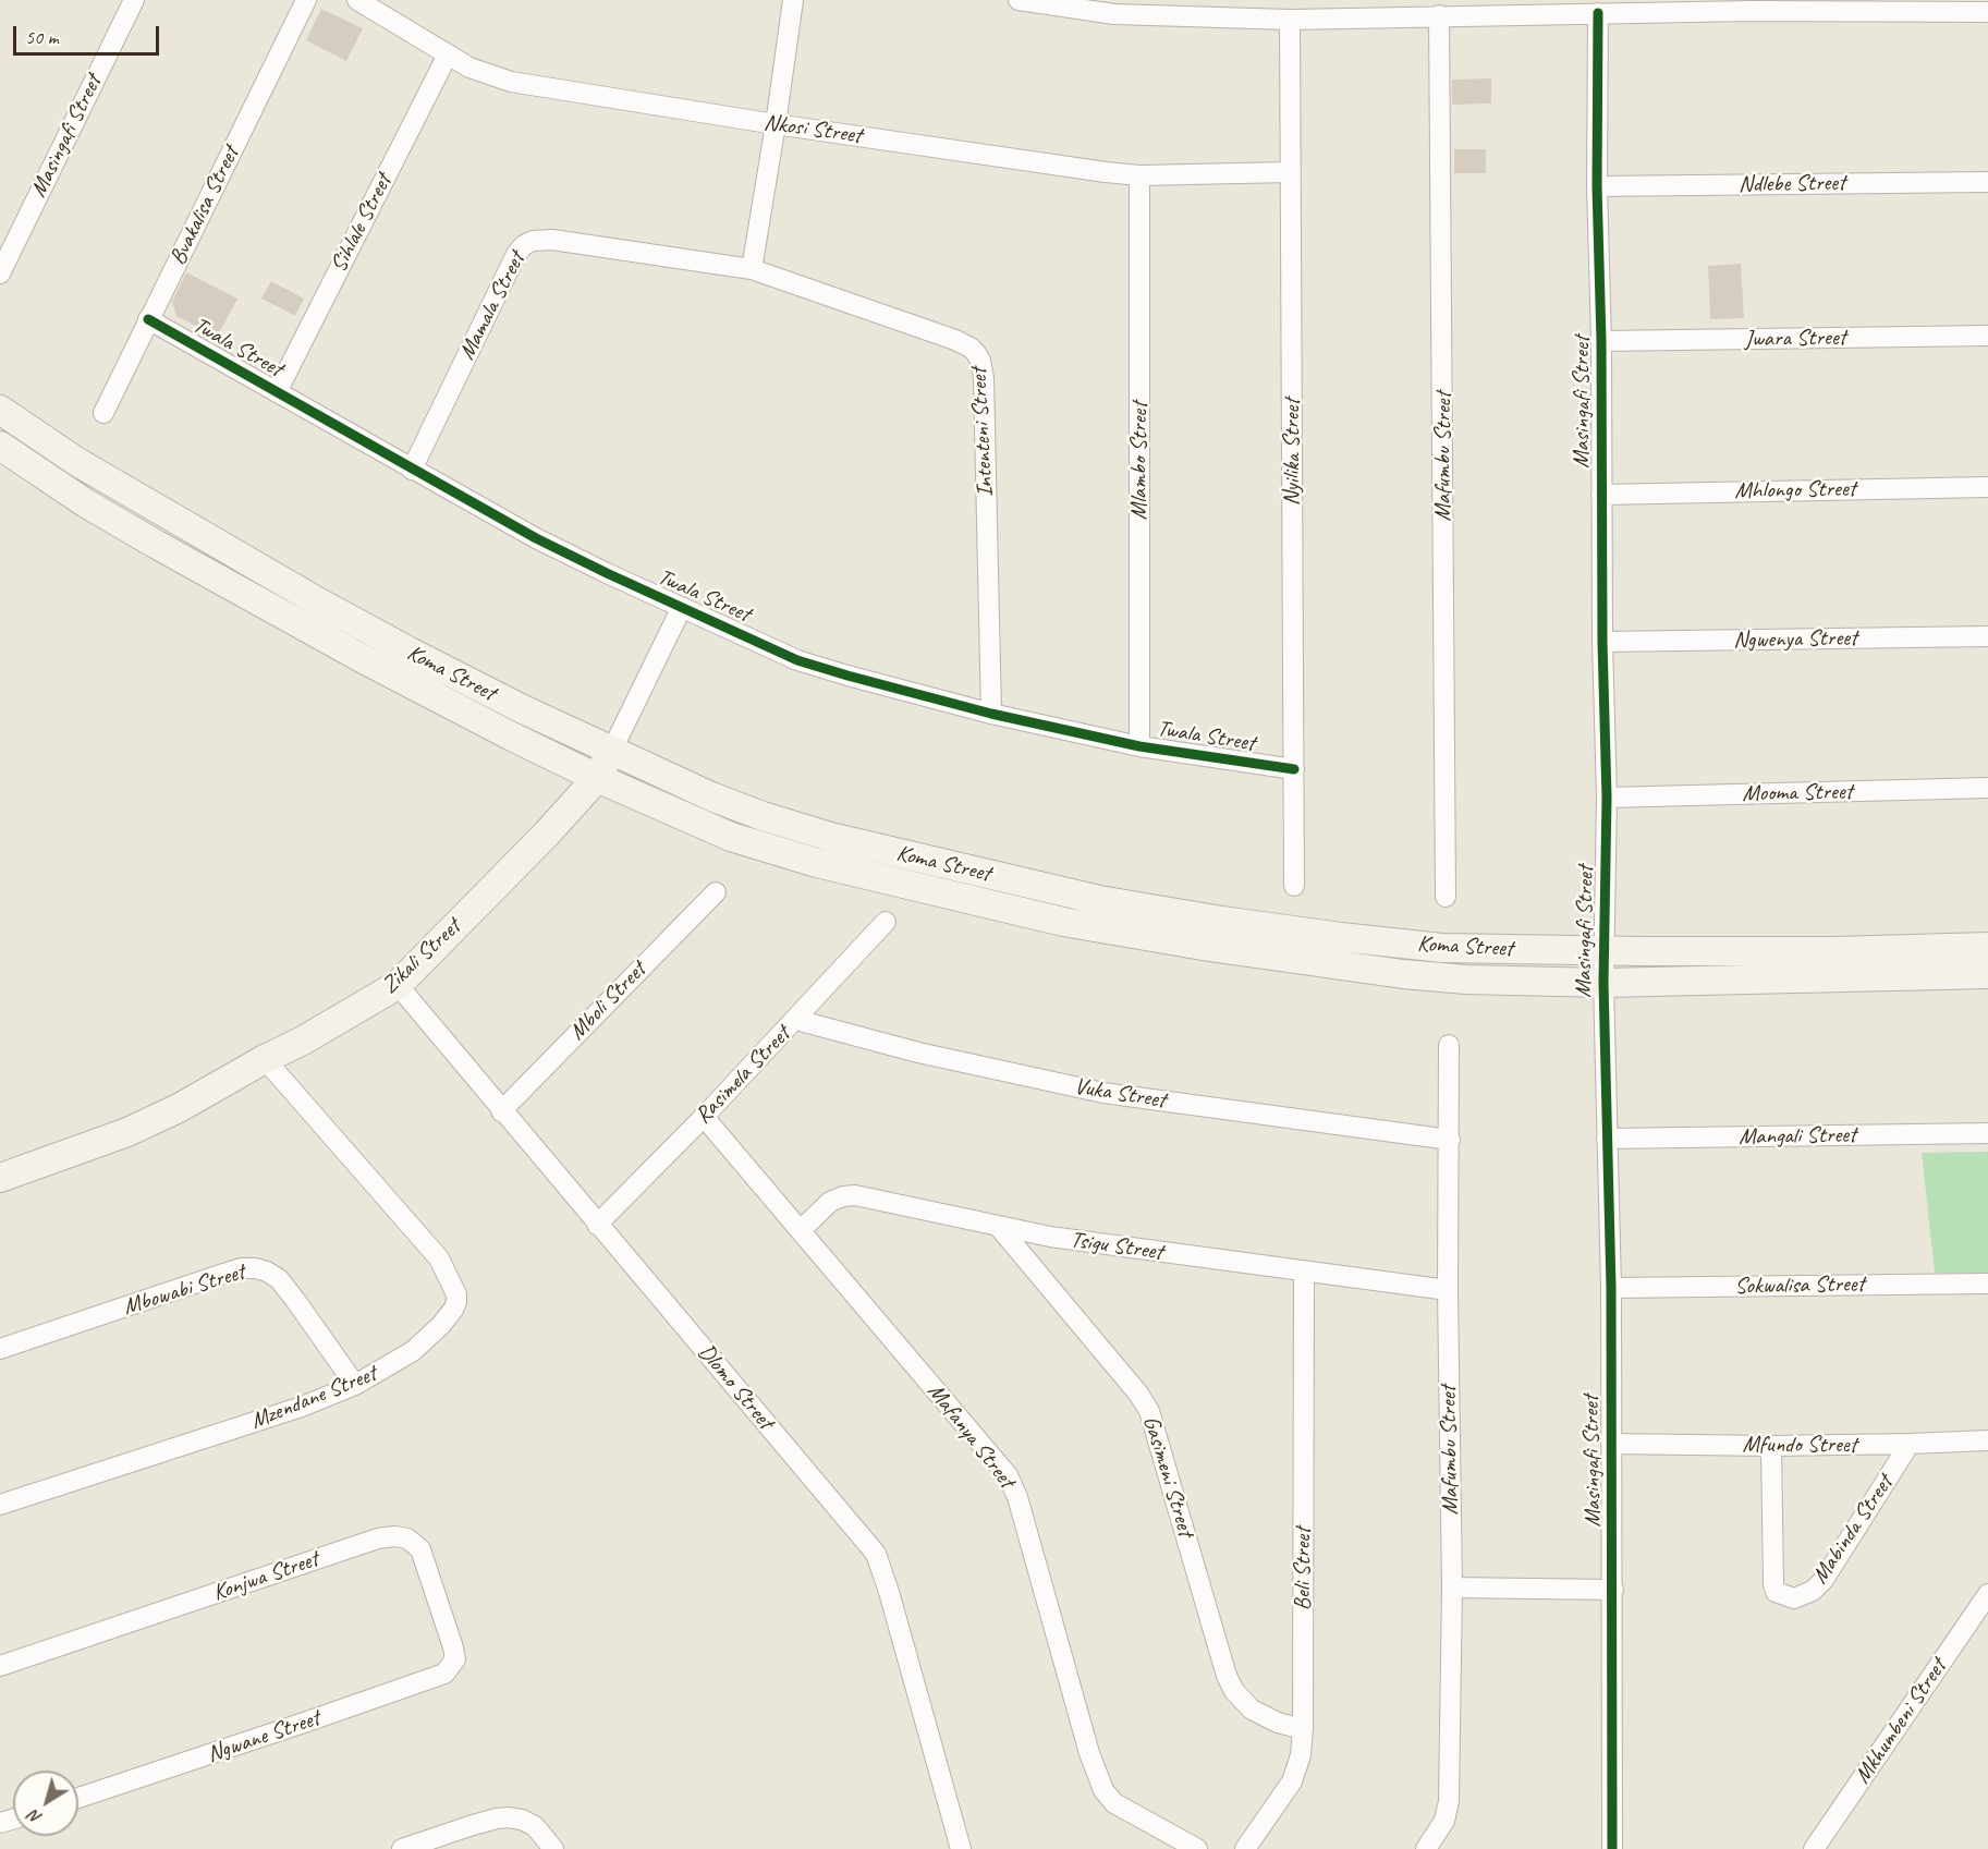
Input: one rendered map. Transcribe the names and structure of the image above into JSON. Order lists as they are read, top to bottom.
{
  "streets": {
    "main road": ["Koma Street", "Zikali Street"],
    "street": [
      "Nkosi Street",
      "Masingafi Street",
      "Ndlebe Street",
      "Bvakalisa Street",
      "Sihlale Street",
      "Mamala Street",
      "Jwara Street",
      "Twala Street",
      "Intenteni Street",
      "Nyilika Street",
      "Mafumbu Street",
      "Mlambo Street",
      "Mhlongo Street",
      "Ngwenya Street",
      "Mooma Street",
      "Mboli Street",
      "Rasimela Street",
      "Vuka Street",
      "Mangali Street",
      "Tsigu Street",
      "Sokwalisa Street",
      "Mbowabi Street",
      "Dlomo Street",
      "Mzendane Street",
      "Mafanya Street",
      "Mfundo Street",
      "Gasimeni Street",
      "Mabinda Street",
      "Beli Street",
      "Konjwa Street",
      "Mkhumbeni Street",
      "Ngwane Street"
    ]
  },
  "crossings": [
    ["Nkosi Street", "Sihlale Street"],
    ["Nkosi Street", "Nyilika Street"],
    ["Nkosi Street", "Mlambo Street"],
    ["Masingafi Street", "Ndlebe Street"],
    ["Masingafi Street", "Jwara Street"],
    ["Masingafi Street", "Mhlongo Street"],
    ["Masingafi Street", "Ngwenya Street"],
    ["Masingafi Street", "Koma Street"],
    ["Masingafi Street", "Mooma Street"],
    ["Masingafi Street", "Mangali Street"],
    ["Masingafi Street", "Sokwalisa Street"],
    ["Masingafi Street", "Mfundo Street"],
    ["Bvakalisa Street", "Twala Street"],
    ["Sihlale Street", "Twala Street"],
    ["Mamala Street", "Twala Street"],
    ["Mamala Street", "Intenteni Street"],
    ["Twala Street", "Intenteni Street"],
    ["Twala Street", "Nyilika Street"],
    ["Twala Street", "Mlambo Street"],
    ["Twala Street", "Zikali Street"],
    ["Mafumbu Street", "Vuka Street"],
    ["Mafumbu Street", "Tsigu Street"],
    ["Koma Street", "Zikali Street"],
    ["Zikali Street", "Dlomo Street"],
    ["Zikali Street", "Mzendane Street"],
    ["Mboli Street", "Dlomo Street"],
    ["Rasimela Street", "Vuka Street"],
    ["Rasimela Street", "Dlomo Street"],
    ["Rasimela Street", "Mafanya Street"],
    ["Tsigu Street", "Mafanya Street"],
    ["Tsigu Street", "Gasimeni Street"],
    ["Tsigu Street", "Beli Street"],
    ["Mbowabi Street", "Mzendane Street"],
    ["Mfundo Street", "Mabinda Street"],
    ["Gasimeni Street", "Beli Street"],
    ["Konjwa Street", "Ngwane Street"]
  ],
  "scale_bar": "50 m",
  "north": "bottom left"
}
